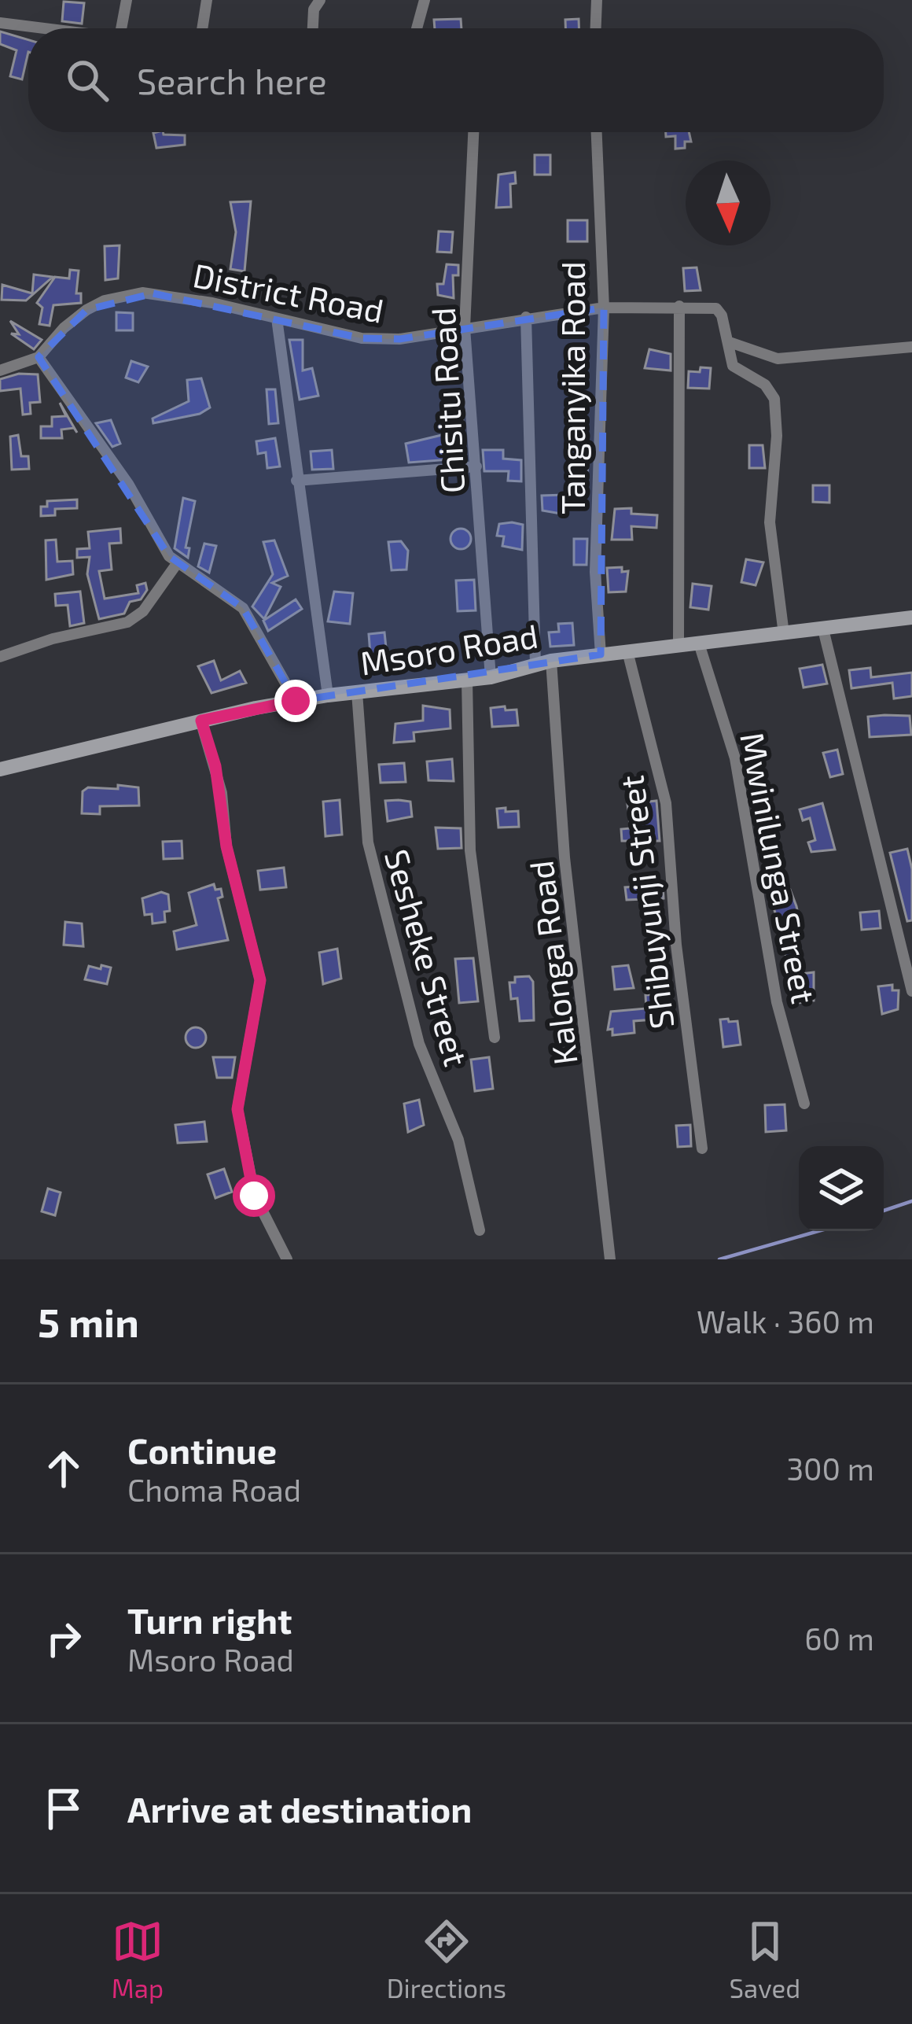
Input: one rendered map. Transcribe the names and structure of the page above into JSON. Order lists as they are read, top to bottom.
{
  "streets": {
    "street": [
      "District Road",
      "Tanganyika Road",
      "Chisitu Road",
      "Msoro Road",
      "Mwinilunga Street",
      "Shibuyunji Street",
      "Sesheke Street",
      "Kalonga Road"
    ]
  },
  "crossings": [
    ["District Road", "Tanganyika Road"],
    ["District Road", "Chisitu Road"],
    ["District Road", "Kalonga Road"],
    ["Tanganyika Road", "Msoro Road"],
    ["Chisitu Road", "Msoro Road"],
    ["Msoro Road", "Mwinilunga Street"],
    ["Msoro Road", "Shibuyunji Street"],
    ["Msoro Road", "Sesheke Street"],
    ["Msoro Road", "Kalonga Road"]
  ],
  "north": "bottom",
  "page": {
    "search": "Search here",
    "heading": ["5 min", "Walk · 360 m"],
    "list": [
      ["Continue", "Choma Road", "300 m"],
      ["Turn right", "Msoro Road", "60 m"],
      "Arrive at destination"
    ],
    "nav": ["Map", "Directions", "Saved"]
  }
}
